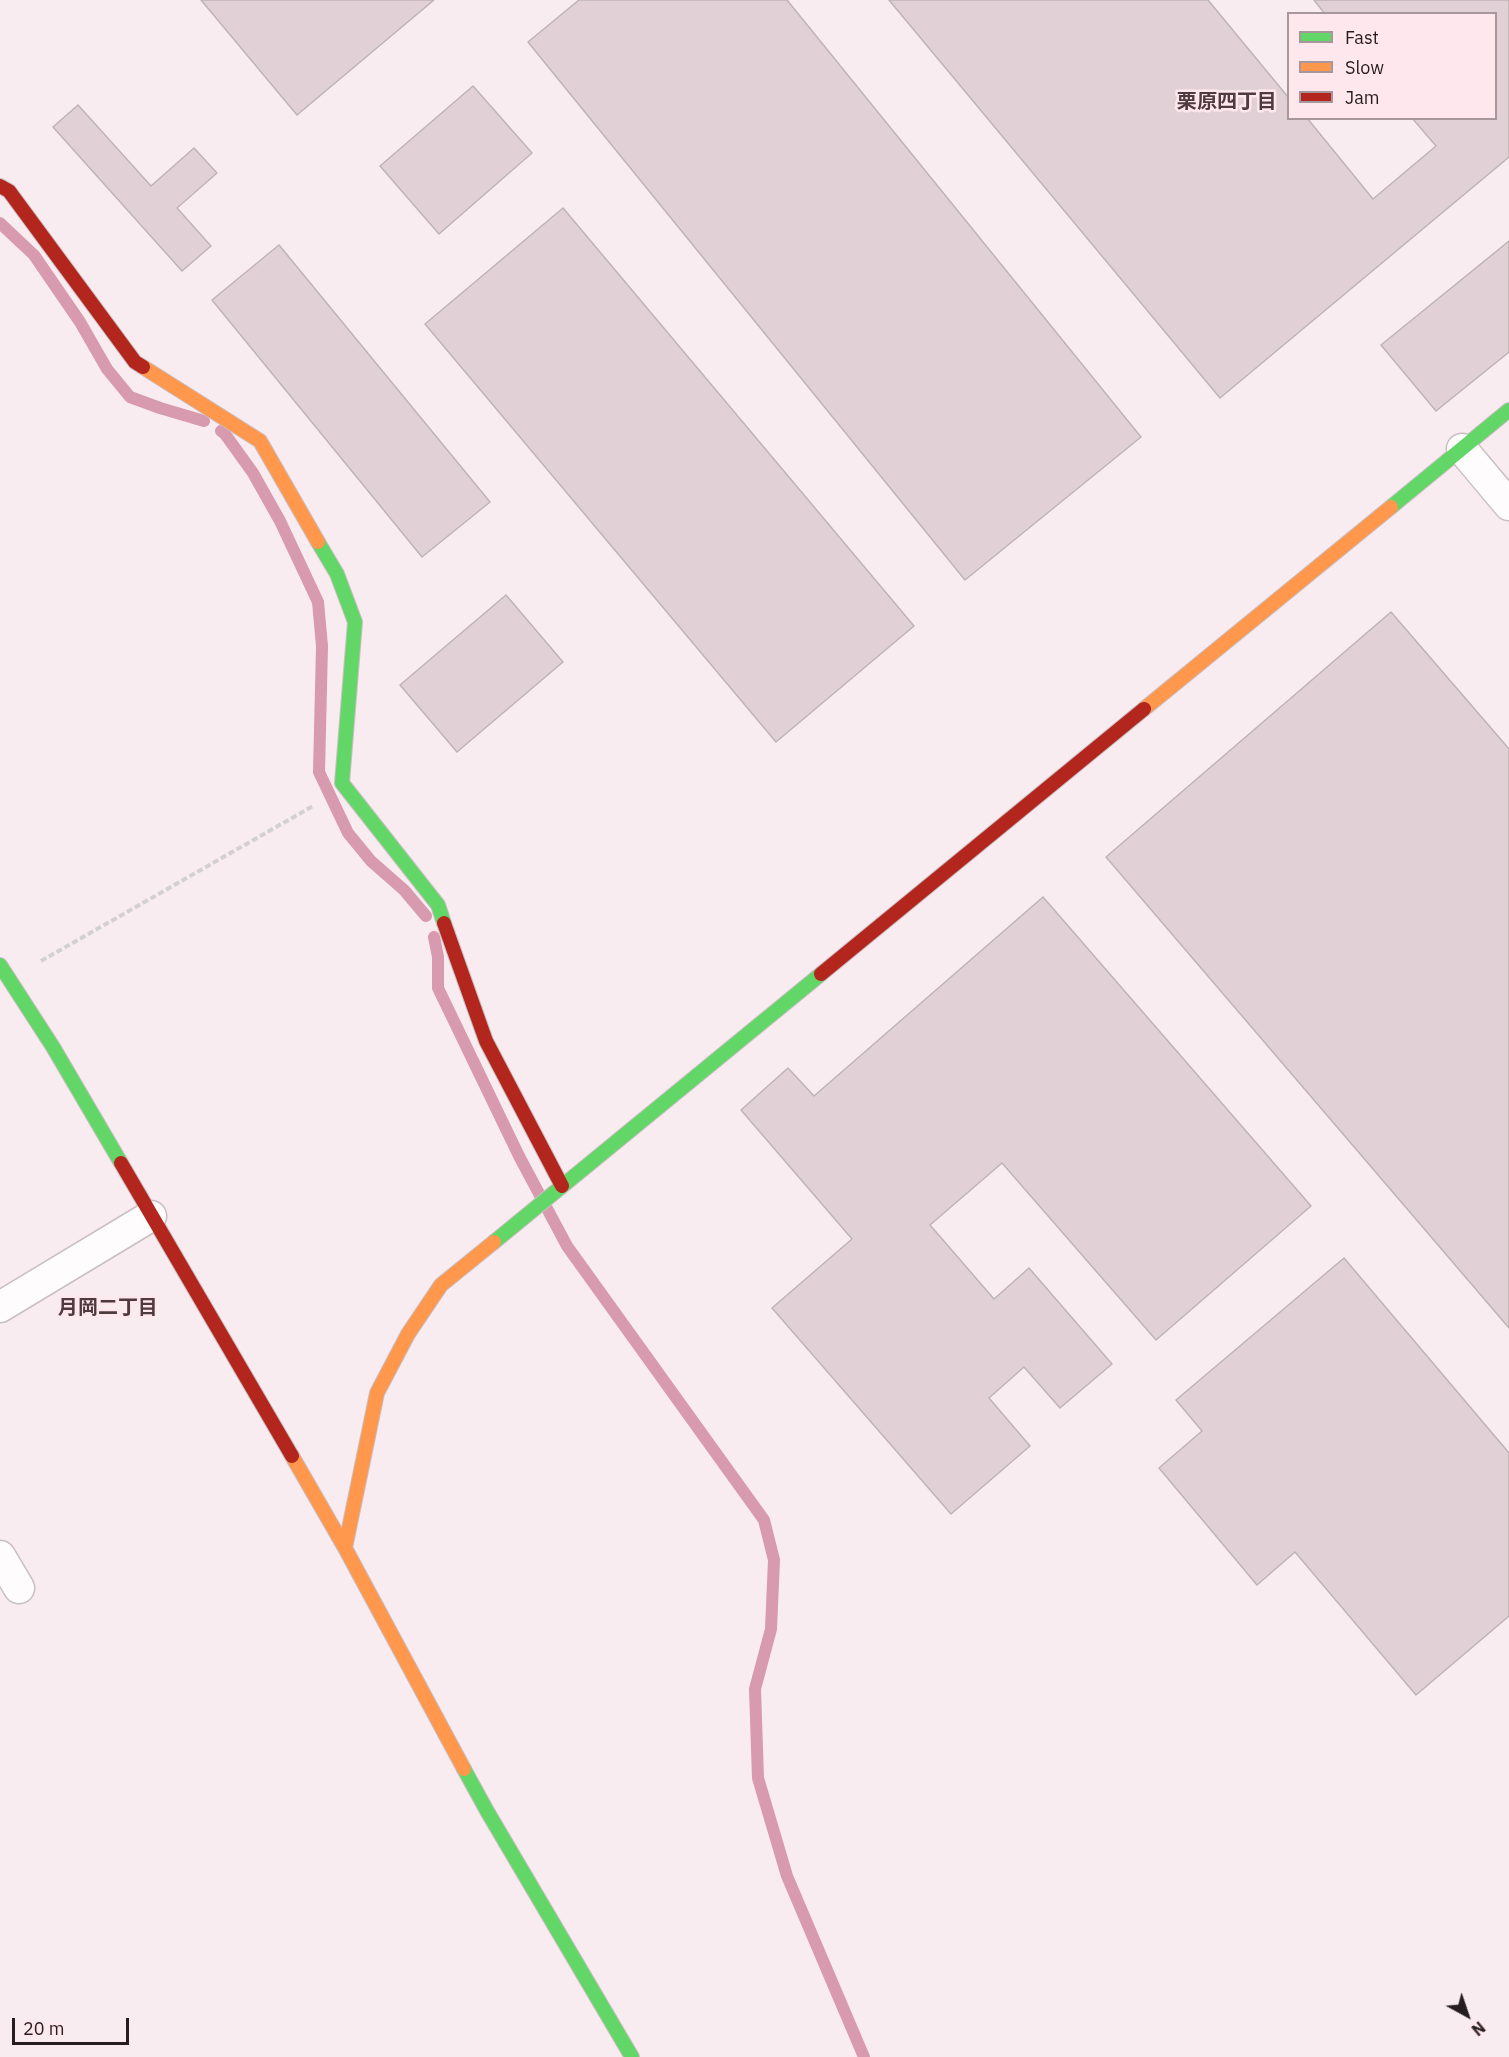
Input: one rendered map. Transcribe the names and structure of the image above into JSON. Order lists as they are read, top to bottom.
{
  "districts": ["栗原四丁目", "月岡二丁目"],
  "legend": ["Fast", "Slow", "Jam"],
  "scale_bar": "20 m",
  "north": "bottom right"
}
